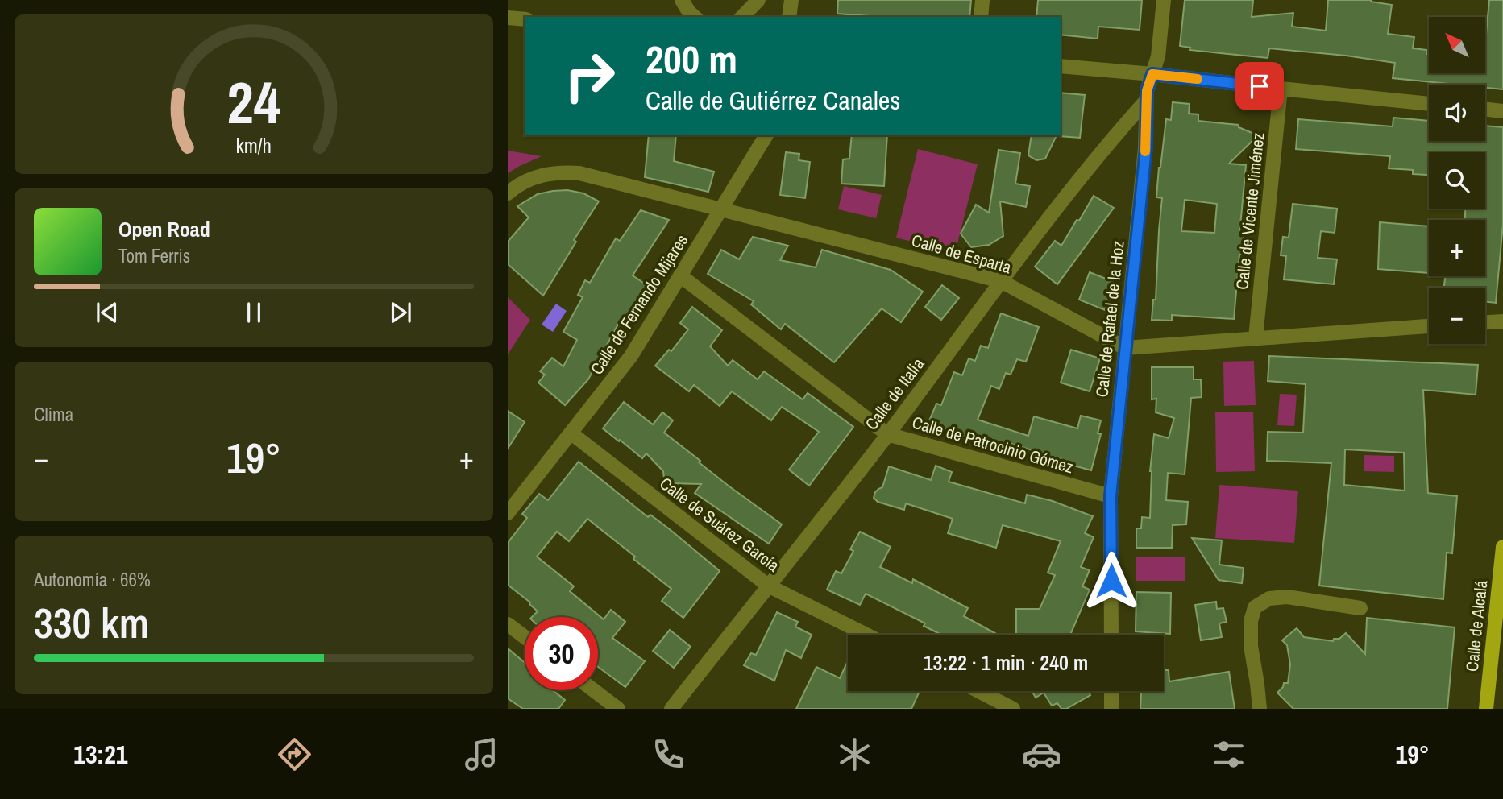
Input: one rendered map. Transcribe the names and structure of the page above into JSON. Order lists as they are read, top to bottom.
{
  "streets": {
    "main road": ["Calle de Alcalá"],
    "street": [
      "Calle de Vicente Jiménez",
      "Calle de Esparta",
      "Calle de Fernando Mijares",
      "Calle de Rafael de la Hoz",
      "Calle de Italia",
      "Calle de Patrocinio Gómez",
      "Calle de Suárez García"
    ]
  },
  "crossings": [
    ["Calle de Esparta", "Calle de Fernando Mijares"],
    ["Calle de Esparta", "Calle de Rafael de la Hoz"],
    ["Calle de Esparta", "Calle de Italia"],
    ["Calle de Fernando Mijares", "Calle de Patrocinio Gómez"],
    ["Calle de Fernando Mijares", "Calle de Suárez García"],
    ["Calle de Rafael de la Hoz", "Calle de Italia"],
    ["Calle de Rafael de la Hoz", "Calle de Patrocinio Gómez"],
    ["Calle de Italia", "Calle de Patrocinio Gómez"],
    ["Calle de Italia", "Calle de Suárez García"]
  ],
  "north": "top left",
  "page": {
    "map_buttons": ["+", "−"],
    "turn": ["200 m", "Calle de Gutiérrez Canales"],
    "song": ["Open Road", "Tom Ferris"],
    "tile": [
      "Clima",
      ["Autonomía · 66%", "330 km"]
    ],
    "heat": ["−", "19°", "+"],
    "limit": "30",
    "trip": "13:22 · 1 min · 240 m",
    "tabs": ["13:21", "19°"],
    "gauge": ["24", "km/h"]
  }
}
